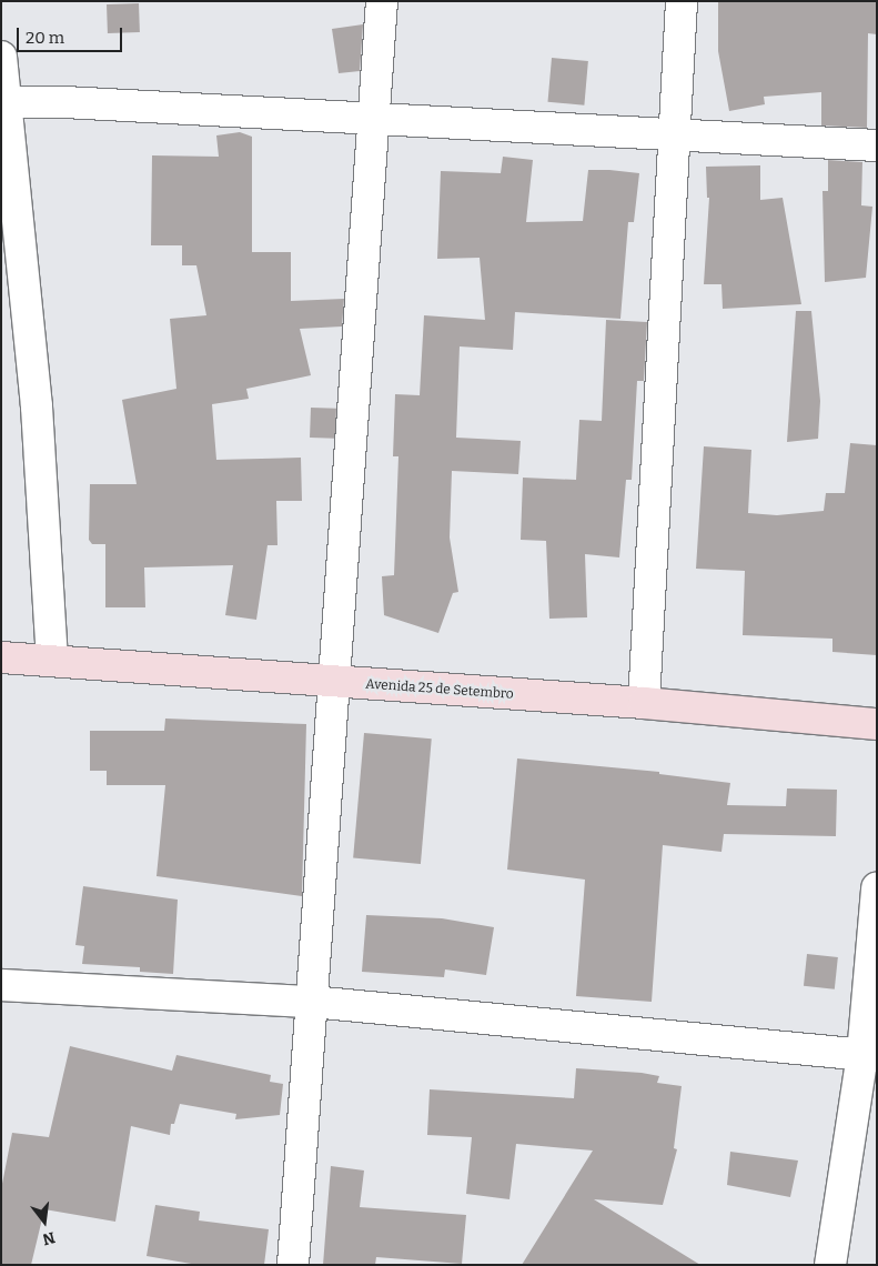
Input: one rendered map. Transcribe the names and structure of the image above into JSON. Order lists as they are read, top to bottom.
{
  "streets": {
    "street": ["Avenida 25 de Setembro"]
  },
  "scale_bar": "20 m",
  "north": "bottom"
}
